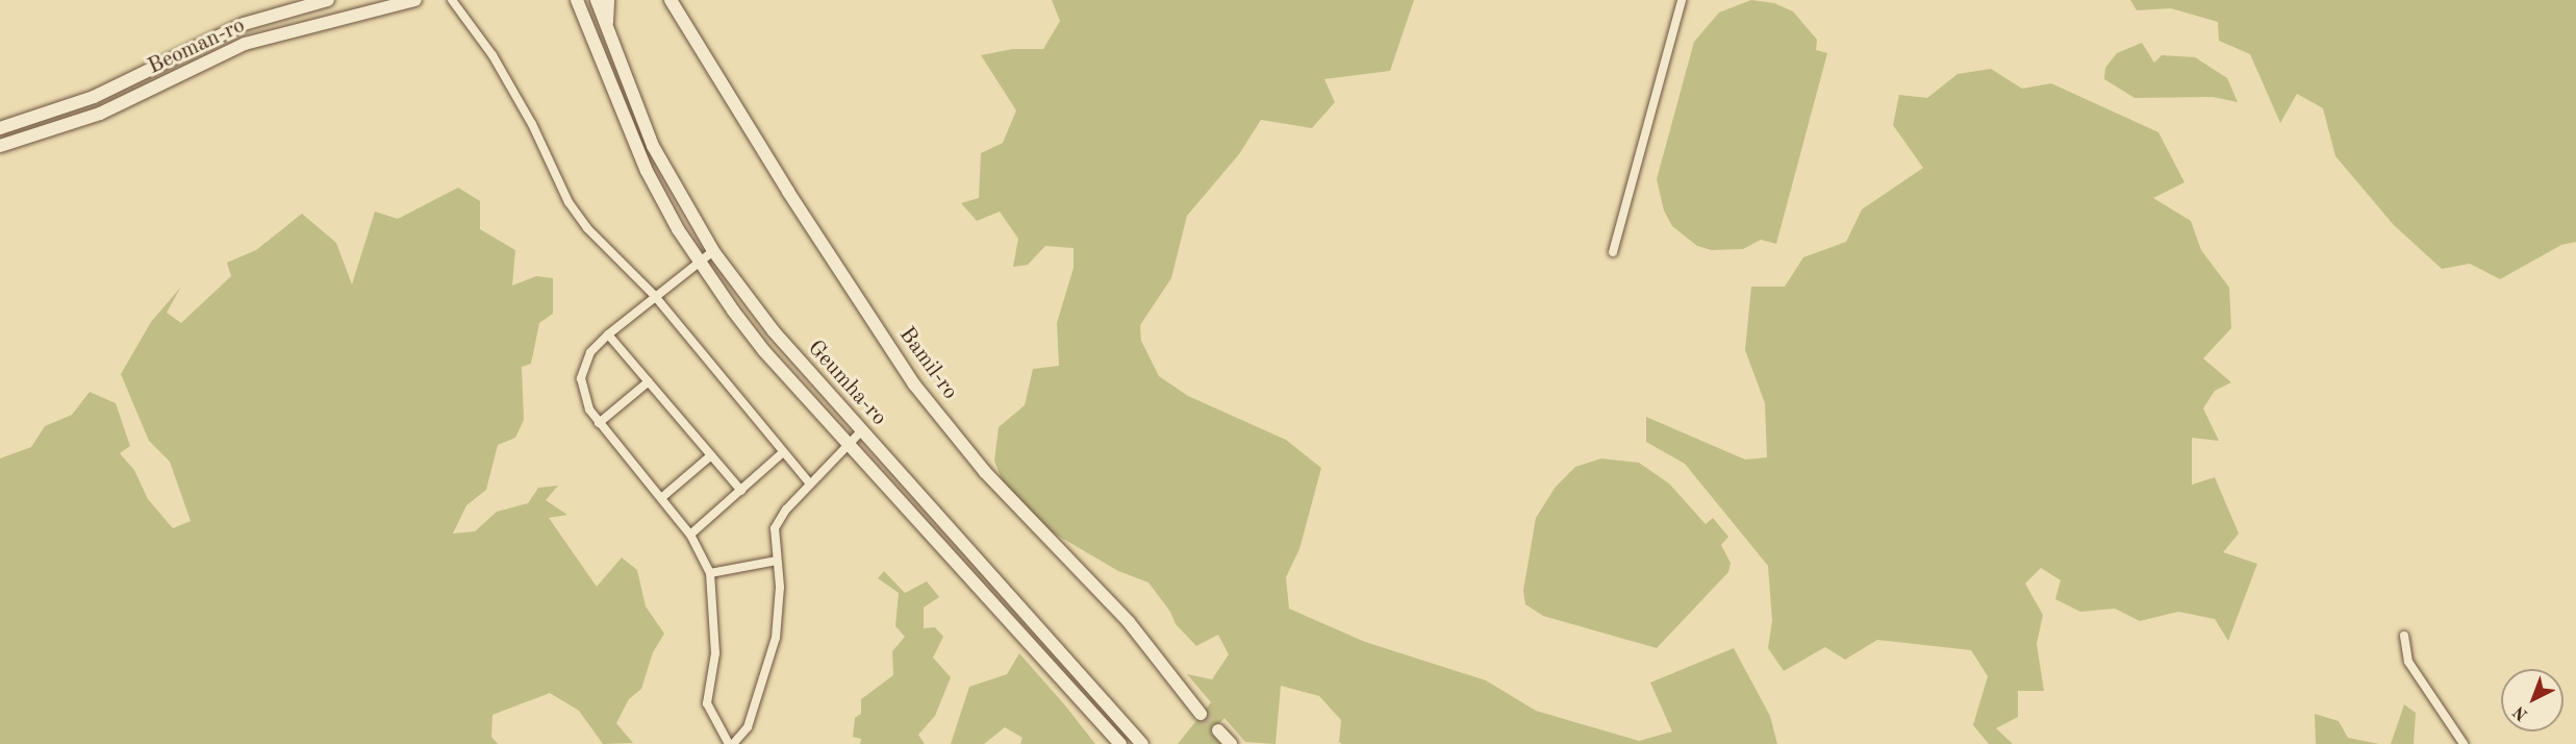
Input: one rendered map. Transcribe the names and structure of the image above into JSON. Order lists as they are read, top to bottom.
{
  "streets": {
    "main road": ["Beoman-ro", "Bamil-ro", "Geumha-ro"]
  },
  "north": "bottom left"
}
